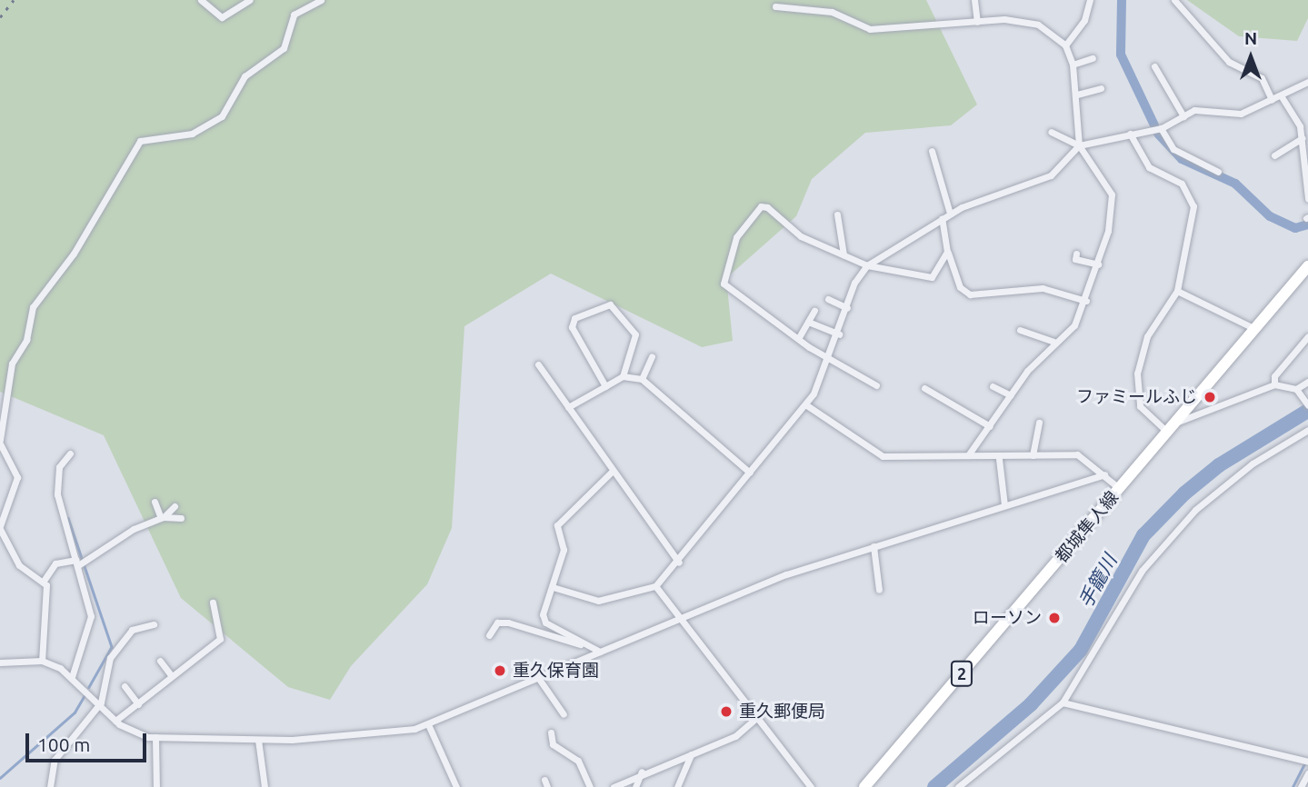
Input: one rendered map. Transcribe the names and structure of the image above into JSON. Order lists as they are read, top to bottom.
{
  "streets": {
    "main road": ["都城隼人線", "2"]
  },
  "water": ["手籠川"],
  "places": [
    "ファミールふじ",
    "ローソン",
    "重久保育園",
    "重久郵便局"
  ],
  "scale_bar": "100 m",
  "north": "top"
}
